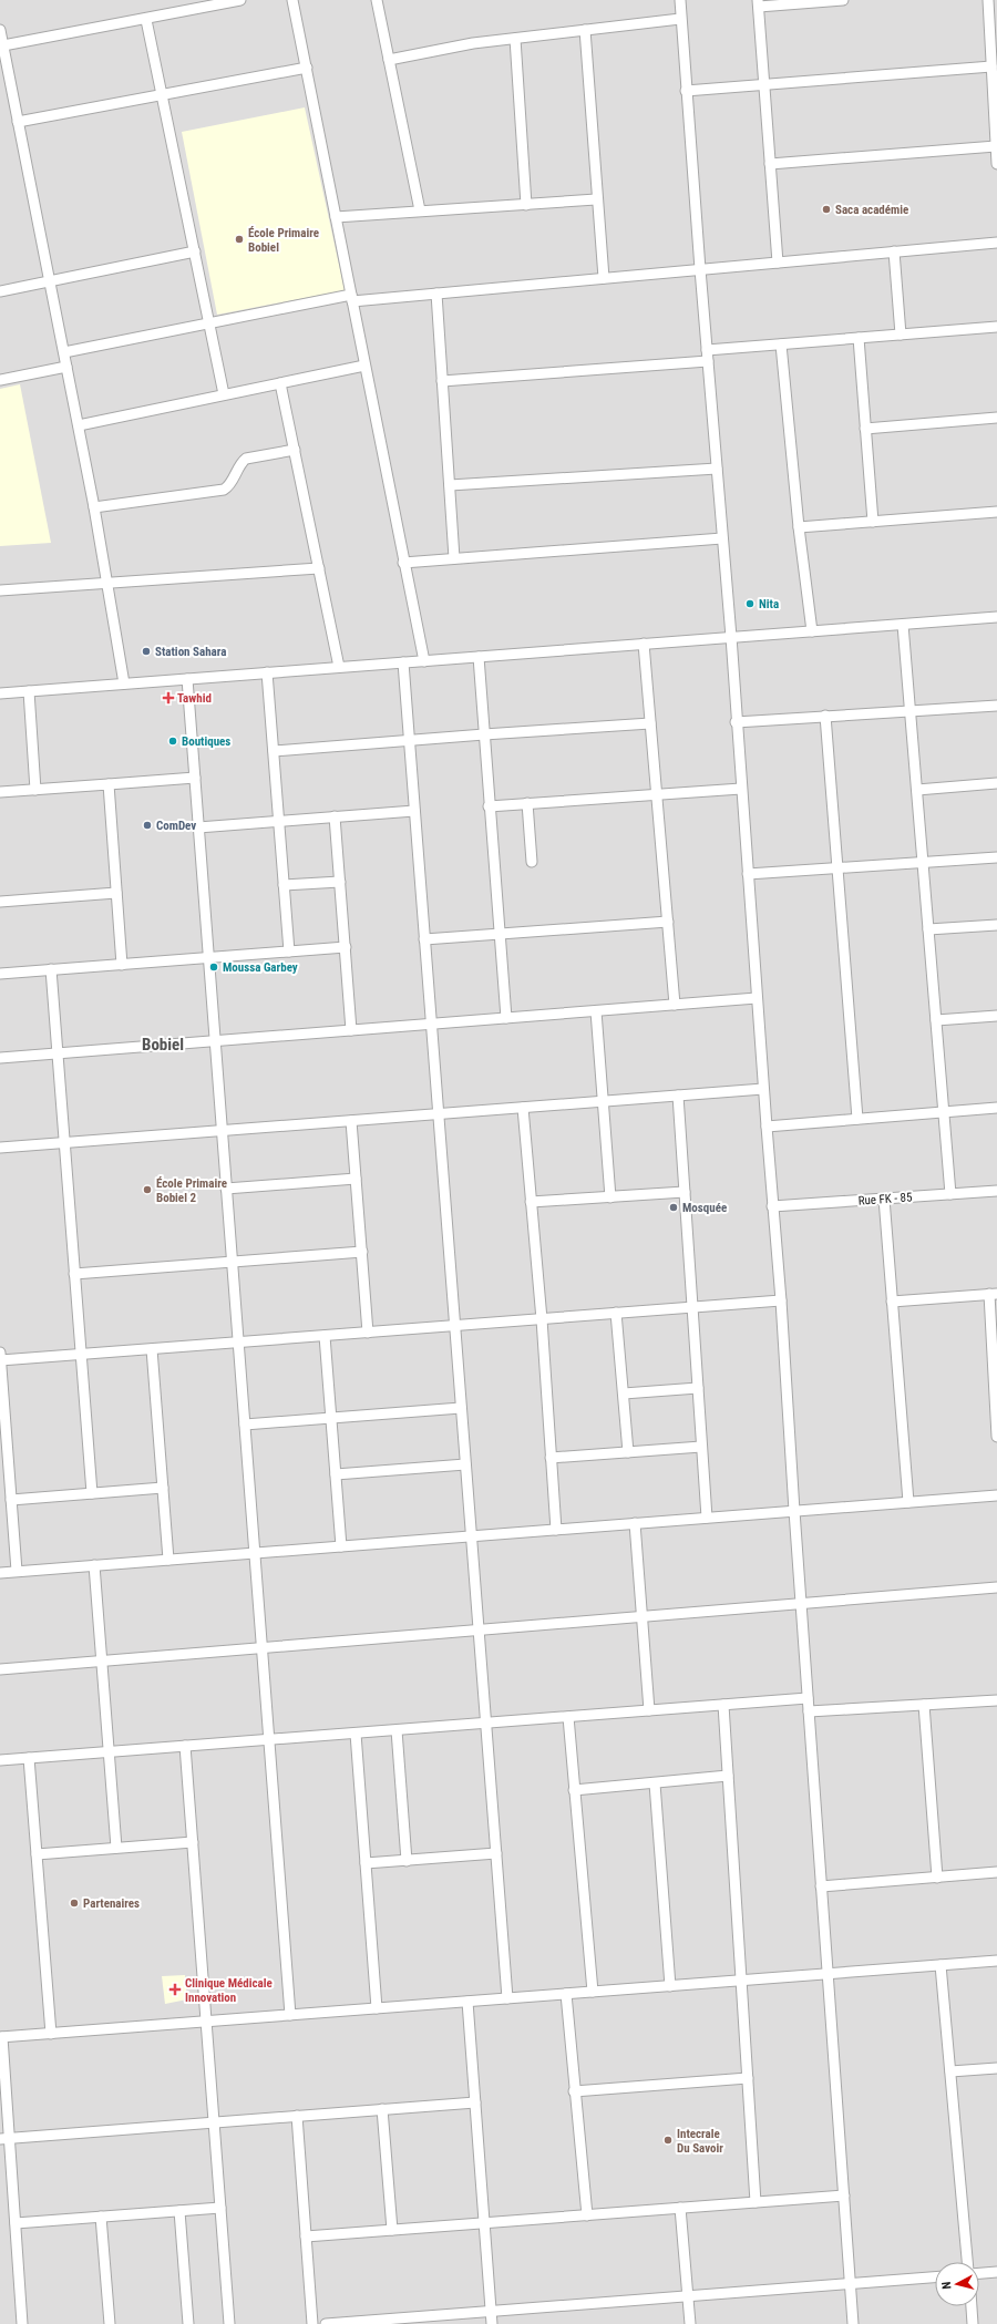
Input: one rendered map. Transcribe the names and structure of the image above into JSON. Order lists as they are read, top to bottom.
{
  "streets": {
    "street": ["Rue FK - 85"]
  },
  "districts": ["Bobiel"],
  "places": {
    "other": [
      "Saca académie",
      "École Primaire Bobiel",
      "Nita",
      "Station Sahara",
      "Boutiques",
      "ComDev",
      "Moussa Garbey",
      "École Primaire Bobiel 2",
      "Mosquée",
      "Partenaires",
      "Intecrale Du Savoir"
    ],
    "health": ["Tawhid", "Clinique Médicale Innovation"]
  },
  "north": "left"
}
